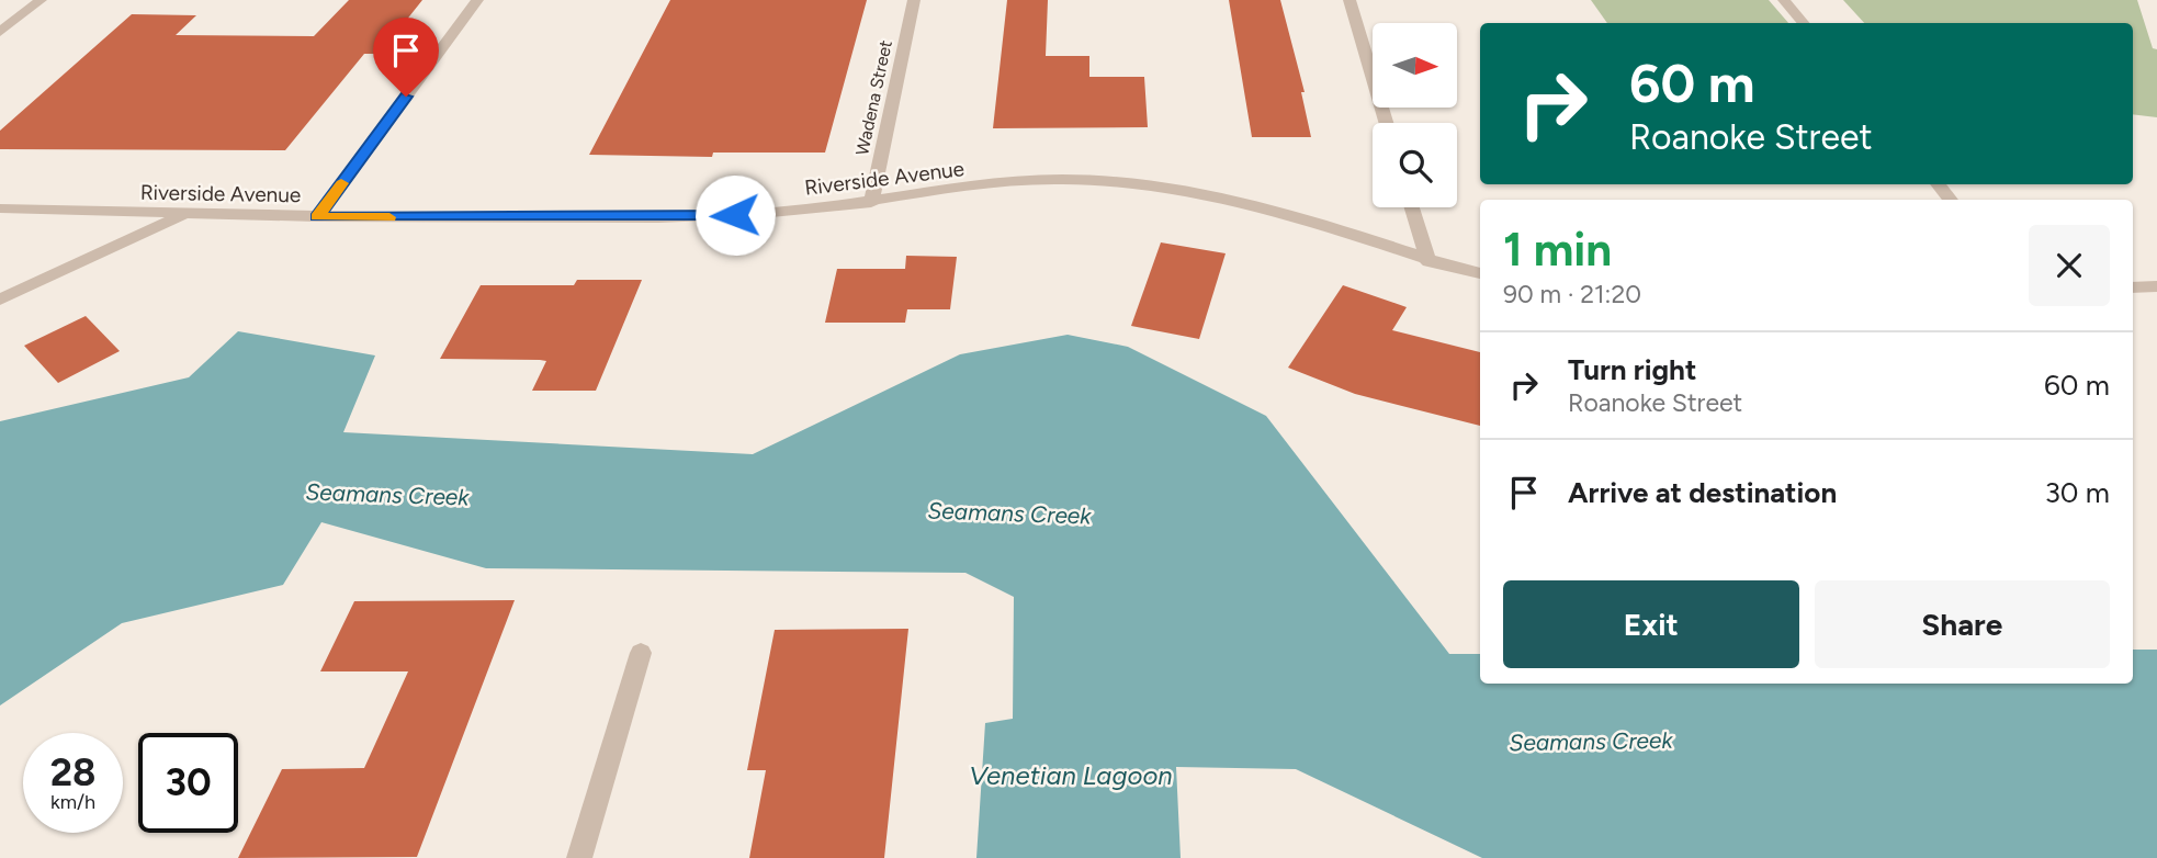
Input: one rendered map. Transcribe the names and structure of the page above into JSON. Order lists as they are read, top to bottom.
{
  "streets": {
    "street": ["Wadena Street", "Riverside Avenue"]
  },
  "crossings": [
    ["Wadena Street", "Riverside Avenue"]
  ],
  "water": ["Seamans Creek", "Venetian Lagoon"],
  "north": "right",
  "page": {
    "turn": ["60 m", "Roanoke Street"],
    "heading": ["1 min", "90 m · 21:20"],
    "list": [
      {
        "name": "Turn right",
        "note": "Roanoke Street",
        "value": "60 m"
      },
      {
        "name": "Arrive at destination",
        "value": "30 m"
      }
    ],
    "buttons": ["Exit", "Share"],
    "speed": "28 km/h",
    "limit": "30"
  }
}
